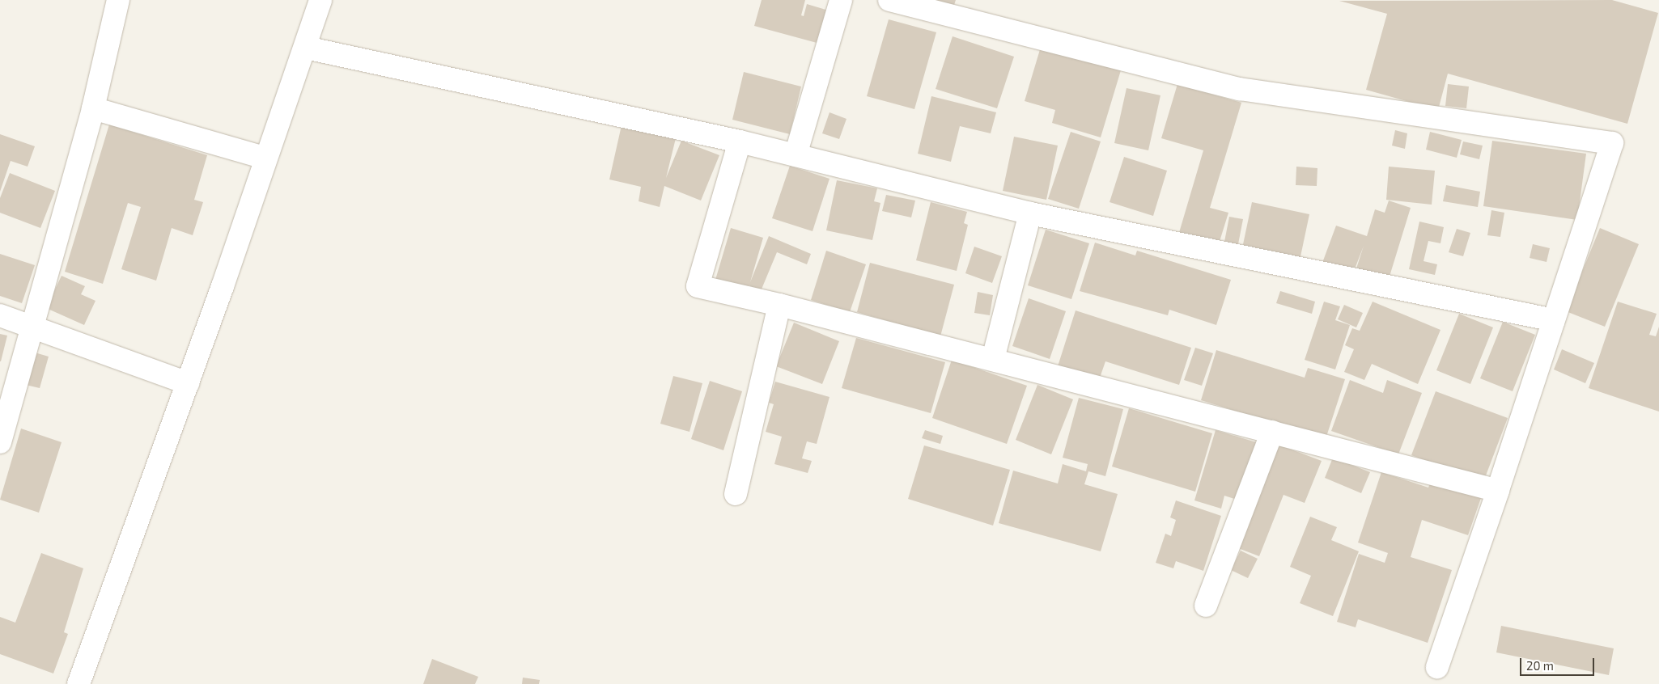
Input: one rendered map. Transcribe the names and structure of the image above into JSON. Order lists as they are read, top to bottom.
{
  "scale_bar": "20 m"
}
